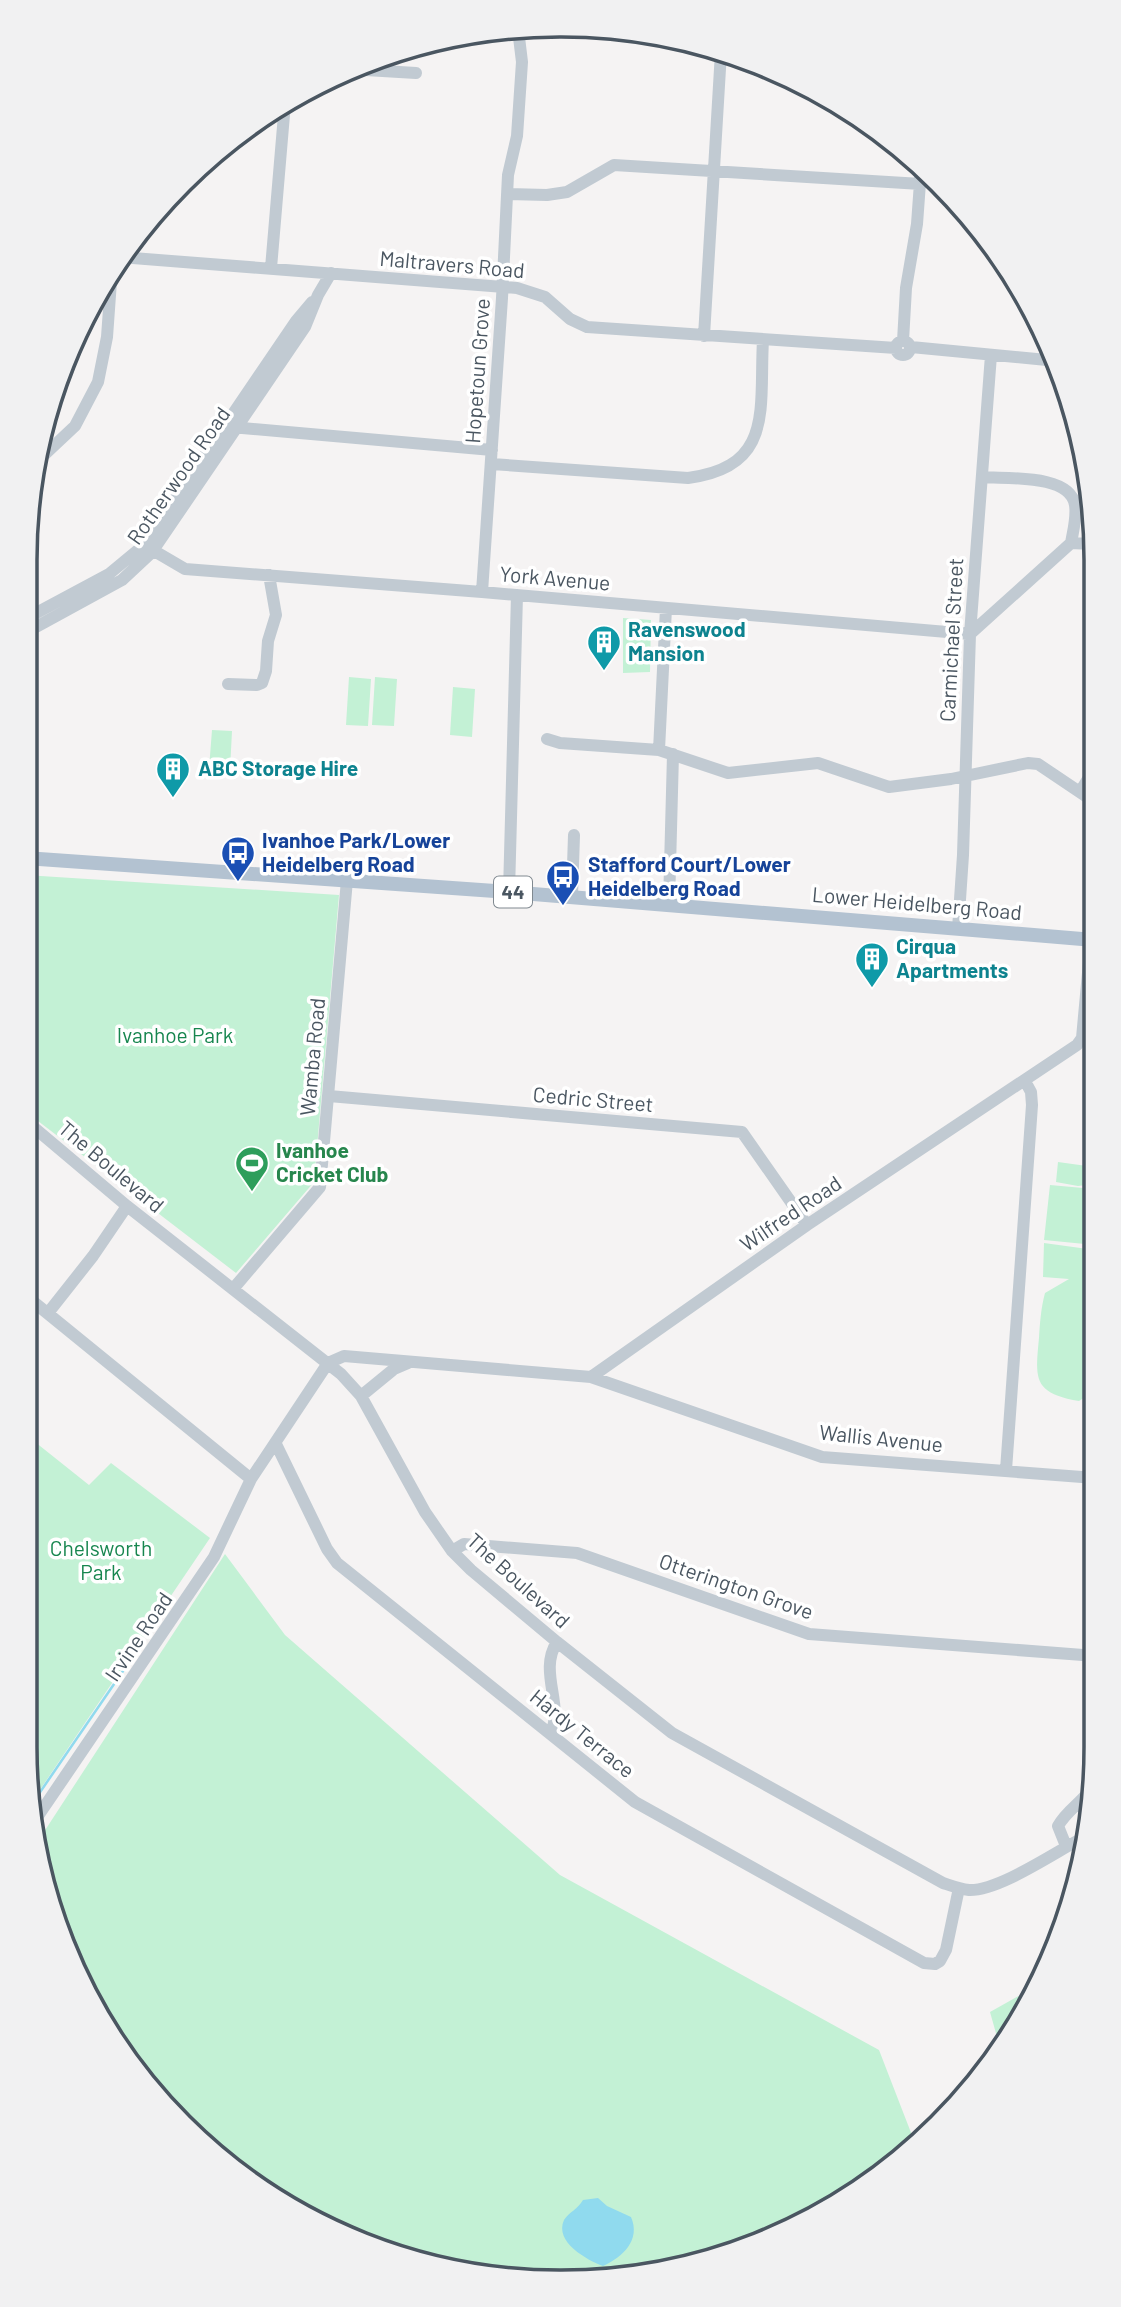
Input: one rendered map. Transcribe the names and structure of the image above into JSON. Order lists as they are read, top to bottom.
{
  "streets": {
    "main road": ["44", "Lower Heidelberg Road"],
    "street": [
      "Maltravers Road",
      "Hopetoun Grove",
      "Rotherwood Road",
      "York Avenue",
      "Carmichael Street",
      "Wamba Road",
      "Cedric Street",
      "The Boulevard",
      "Wilfred Road",
      "Wallis Avenue",
      "Otterington Grove",
      "Irvine Road",
      "Hardy Terrace"
    ]
  },
  "crossings": [
    ["Maltravers Road", "Hopetoun Grove"],
    ["Maltravers Road", "Rotherwood Road"],
    ["Maltravers Road", "Carmichael Street"],
    ["Hopetoun Grove", "York Avenue"],
    ["Rotherwood Road", "York Avenue"],
    ["York Avenue", "Carmichael Street"],
    ["Carmichael Street", "Lower Heidelberg Road"],
    ["Lower Heidelberg Road", "Wamba Road"],
    ["Wamba Road", "Cedric Street"],
    ["Wamba Road", "The Boulevard"],
    ["Cedric Street", "Wilfred Road"],
    ["The Boulevard", "Otterington Grove"],
    ["The Boulevard", "Irvine Road"],
    ["The Boulevard", "Hardy Terrace"],
    ["Wilfred Road", "Wallis Avenue"],
    ["Irvine Road", "Hardy Terrace"]
  ],
  "parks": ["Ivanhoe Park", "Chelsworth Park"],
  "places": {
    "building": ["Ravenswood Mansion", "ABC Storage Hire", "Cirqua Apartments"],
    "bus stop": ["Ivanhoe Park/Lower Heidelberg Road", "Stafford Court/Lower Heidelberg Road"],
    "sports": ["Ivanhoe Cricket Club"]
  }
}
